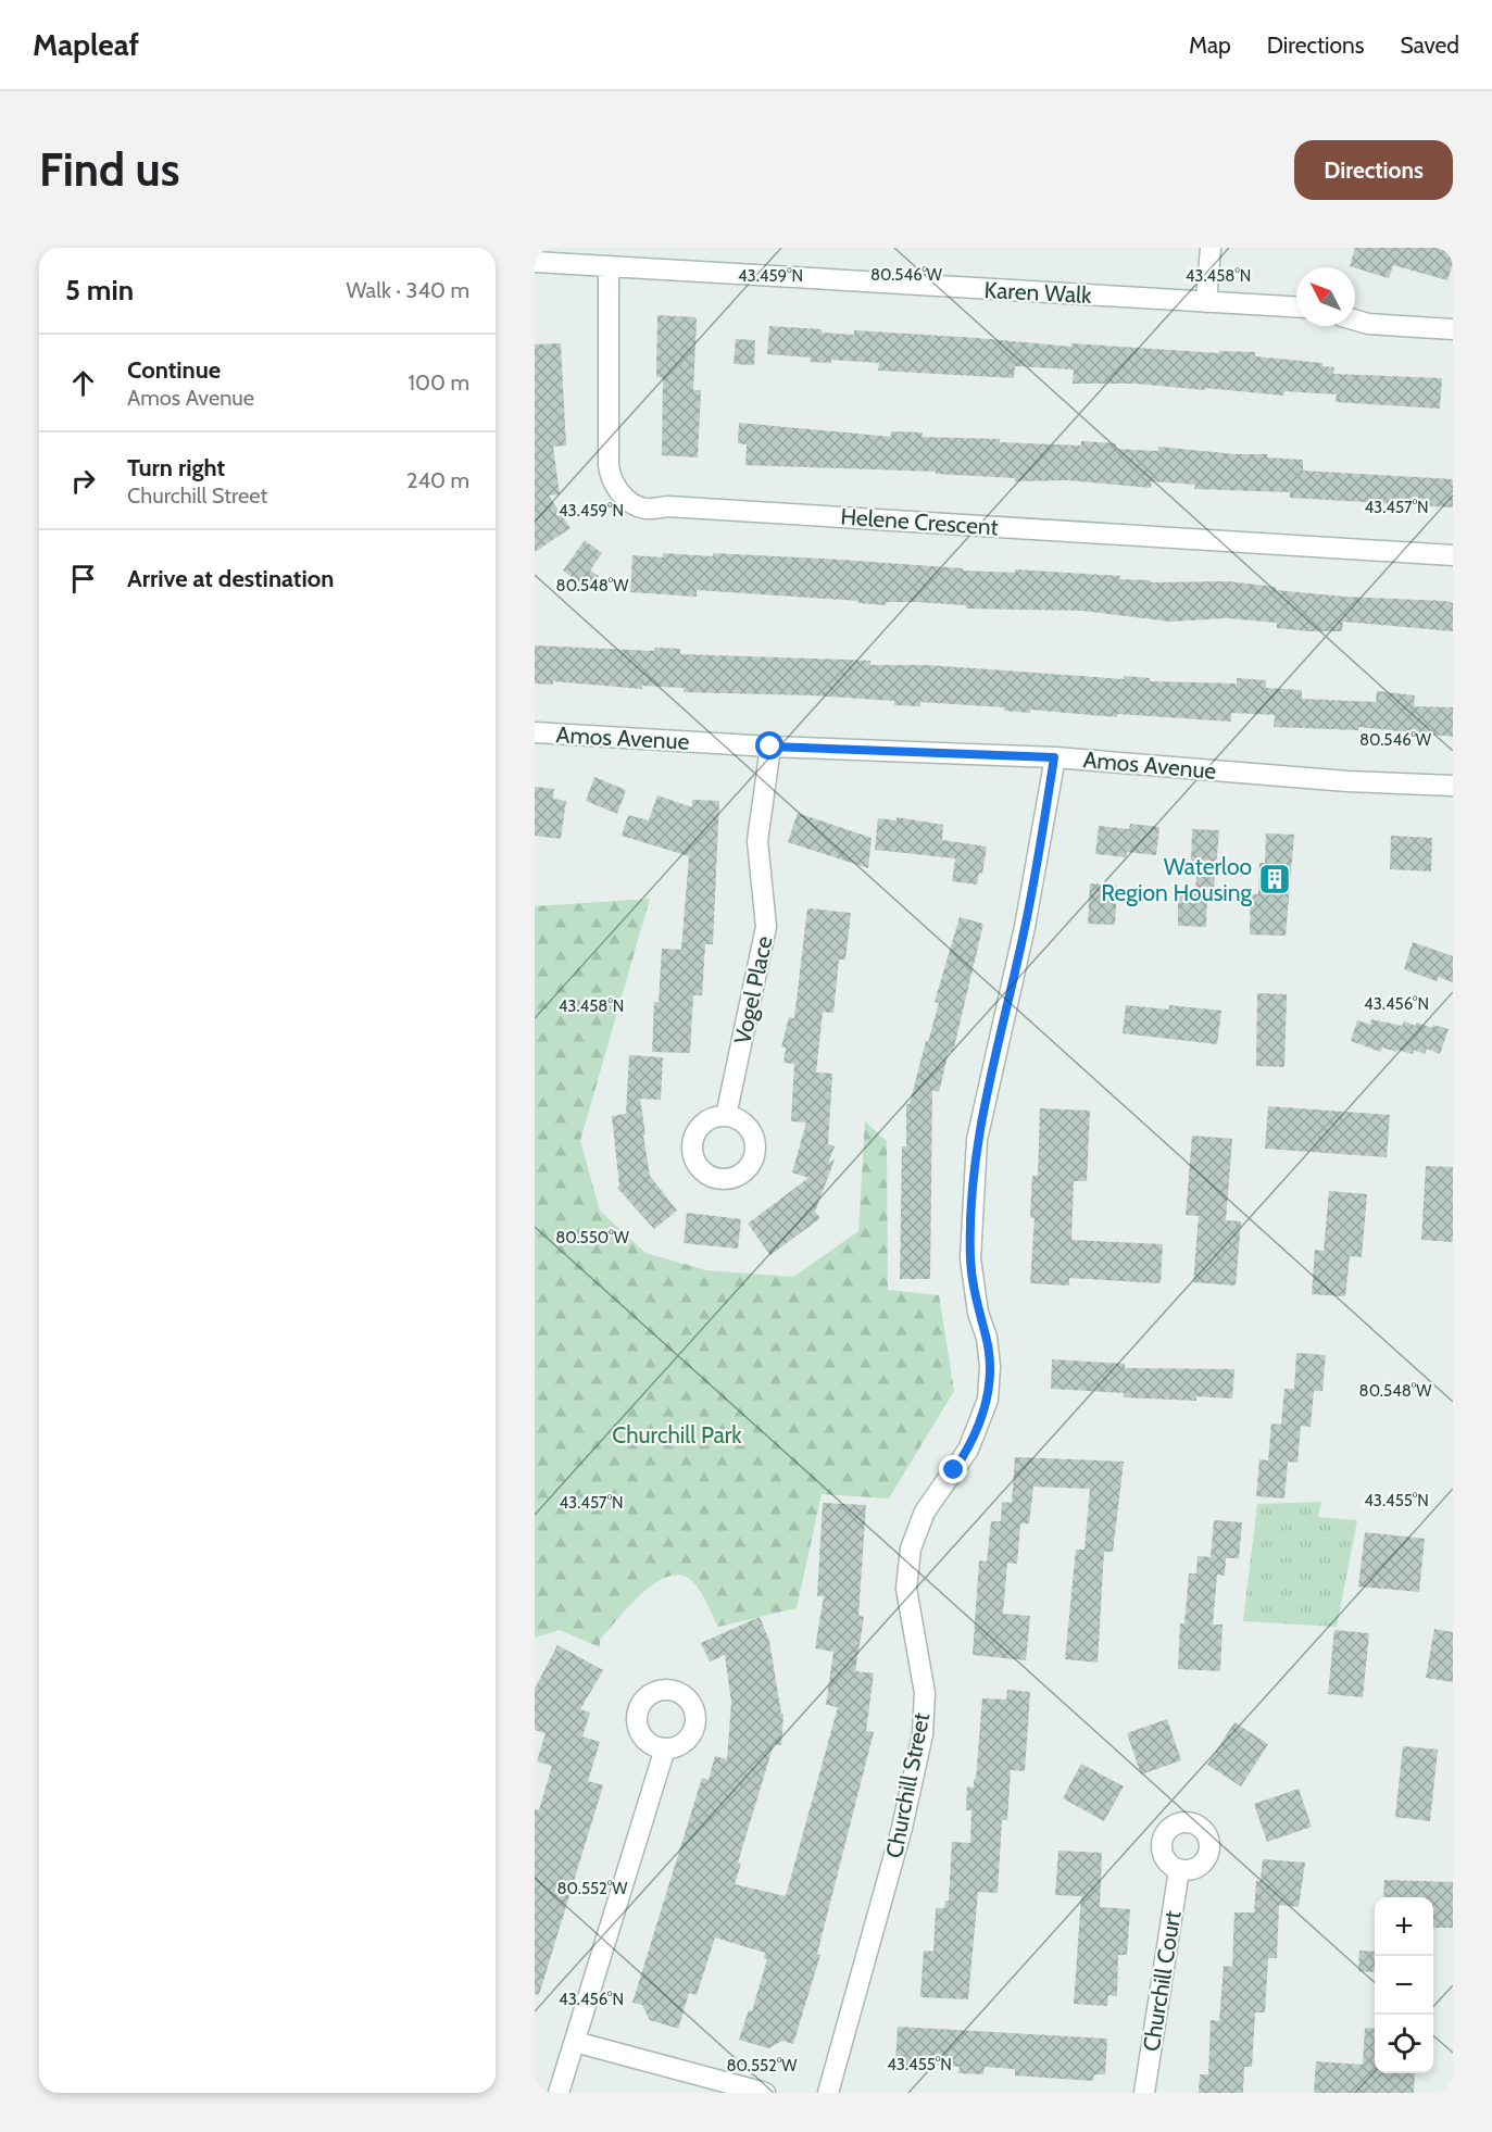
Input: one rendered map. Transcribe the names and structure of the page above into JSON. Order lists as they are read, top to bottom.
{
  "streets": {
    "street": [
      "Karen Walk",
      "Helene Crescent",
      "Amos Avenue",
      "Vogel Place",
      "Churchill Street",
      "Churchill Court"
    ]
  },
  "crossings": [
    ["Karen Walk", "Helene Crescent"],
    ["Amos Avenue", "Vogel Place"],
    ["Amos Avenue", "Churchill Street"]
  ],
  "parks": ["Churchill Park"],
  "places": {
    "building": ["Waterloo Region Housing"]
  },
  "north": "top left",
  "page": {
    "header": "Mapleaf",
    "nav": ["Map", "Directions", "Saved"],
    "buttons": "Directions",
    "title": "Find us",
    "heading": ["5 min", "Walk · 340 m"],
    "list": [
      ["Continue", "Amos Avenue", "100 m"],
      ["Turn right", "Churchill Street", "240 m"],
      "Arrive at destination"
    ],
    "map_buttons": ["+", "−"]
  },
  "coordinates": [
    "80.546°W",
    "43.459°N",
    "43.458°N",
    "43.457°N",
    "80.548°W",
    "43.456°N",
    "80.550°W",
    "43.455°N",
    "80.552°W"
  ]
}
